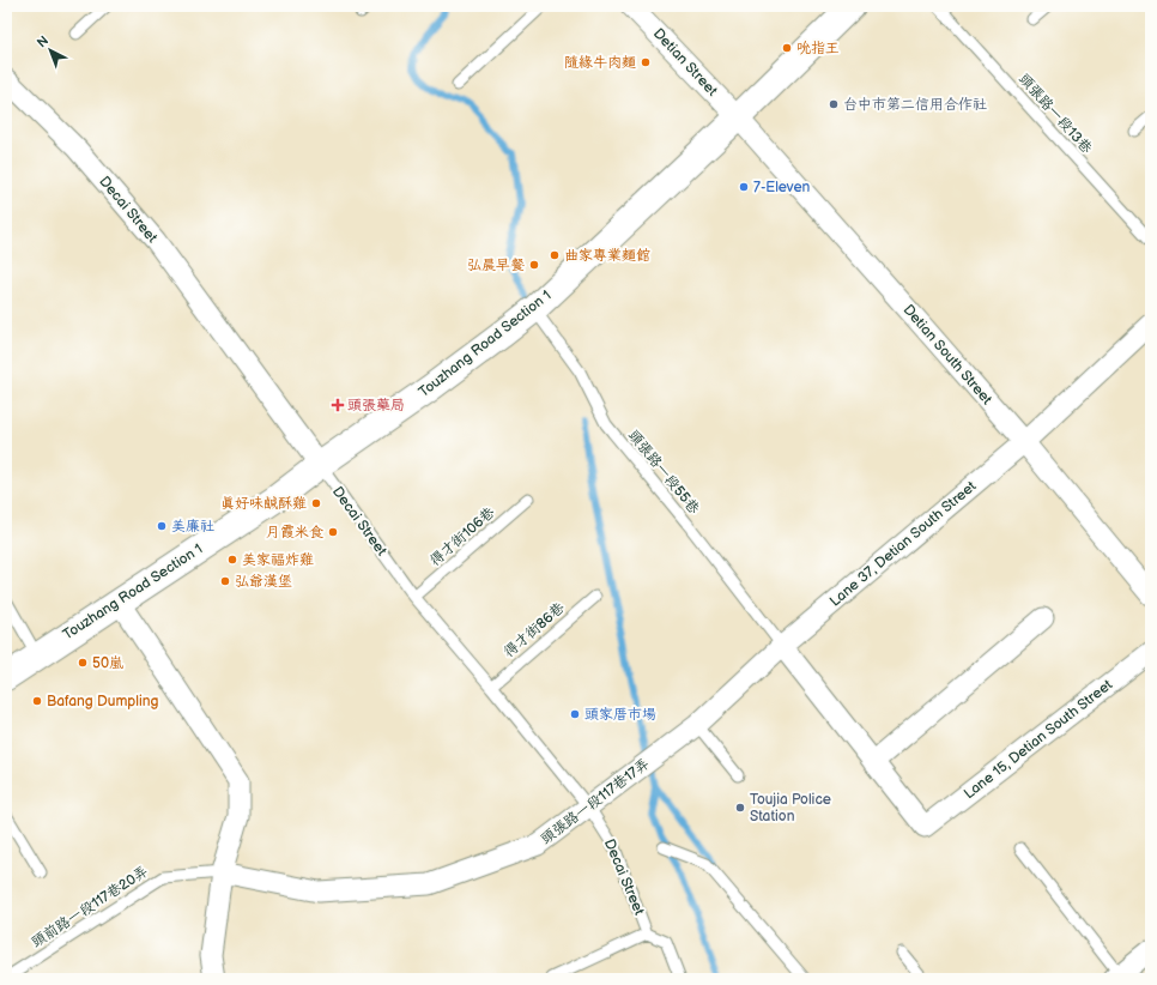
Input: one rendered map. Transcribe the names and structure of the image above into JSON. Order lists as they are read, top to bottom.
{
  "streets": {
    "street": [
      "Detian Street",
      "Decai Street",
      "Touzhang Road Section 1",
      "Detian South Street",
      "Lane 37, Detian South Street",
      "Lane 15, Detian South Street",
      "頭張路一段117巷17弄"
    ],
    "lane": [
      "頭張路一段13巷",
      "頭張路一段55巷",
      "得才街106巷",
      "得才街86巷",
      "頭前路一段117巷20弄"
    ]
  },
  "crossings": [
    ["Detian Street", "Touzhang Road Section 1"],
    ["Detian Street", "Detian South Street"],
    ["Decai Street", "Touzhang Road Section 1"],
    ["Decai Street", "得才街106巷"],
    ["Decai Street", "得才街86巷"],
    ["Decai Street", "頭張路一段117巷17弄"],
    ["Touzhang Road Section 1", "Detian South Street"],
    ["Touzhang Road Section 1", "頭張路一段55巷"],
    ["Detian South Street", "Lane 37, Detian South Street"],
    ["頭張路一段55巷", "Lane 37, Detian South Street"],
    ["Lane 37, Detian South Street", "頭張路一段117巷17弄"],
    ["頭張路一段117巷17弄", "頭前路一段117巷20弄"]
  ],
  "places": {
    "other": [
      "吮指王",
      "隨緣牛肉麵",
      "台中市第二信用合作社",
      "7-Eleven",
      "曲家專業麵館",
      "弘晨早餐",
      "真好味鹹酥雞",
      "美廉社",
      "月霞米食",
      "美家福炸雞",
      "弘爺漢堡",
      "50嵐",
      "Bafang Dumpling",
      "頭家厝市場",
      "Toujia Police Station"
    ],
    "health": ["頭張藥局"]
  },
  "north": "top left"
}
